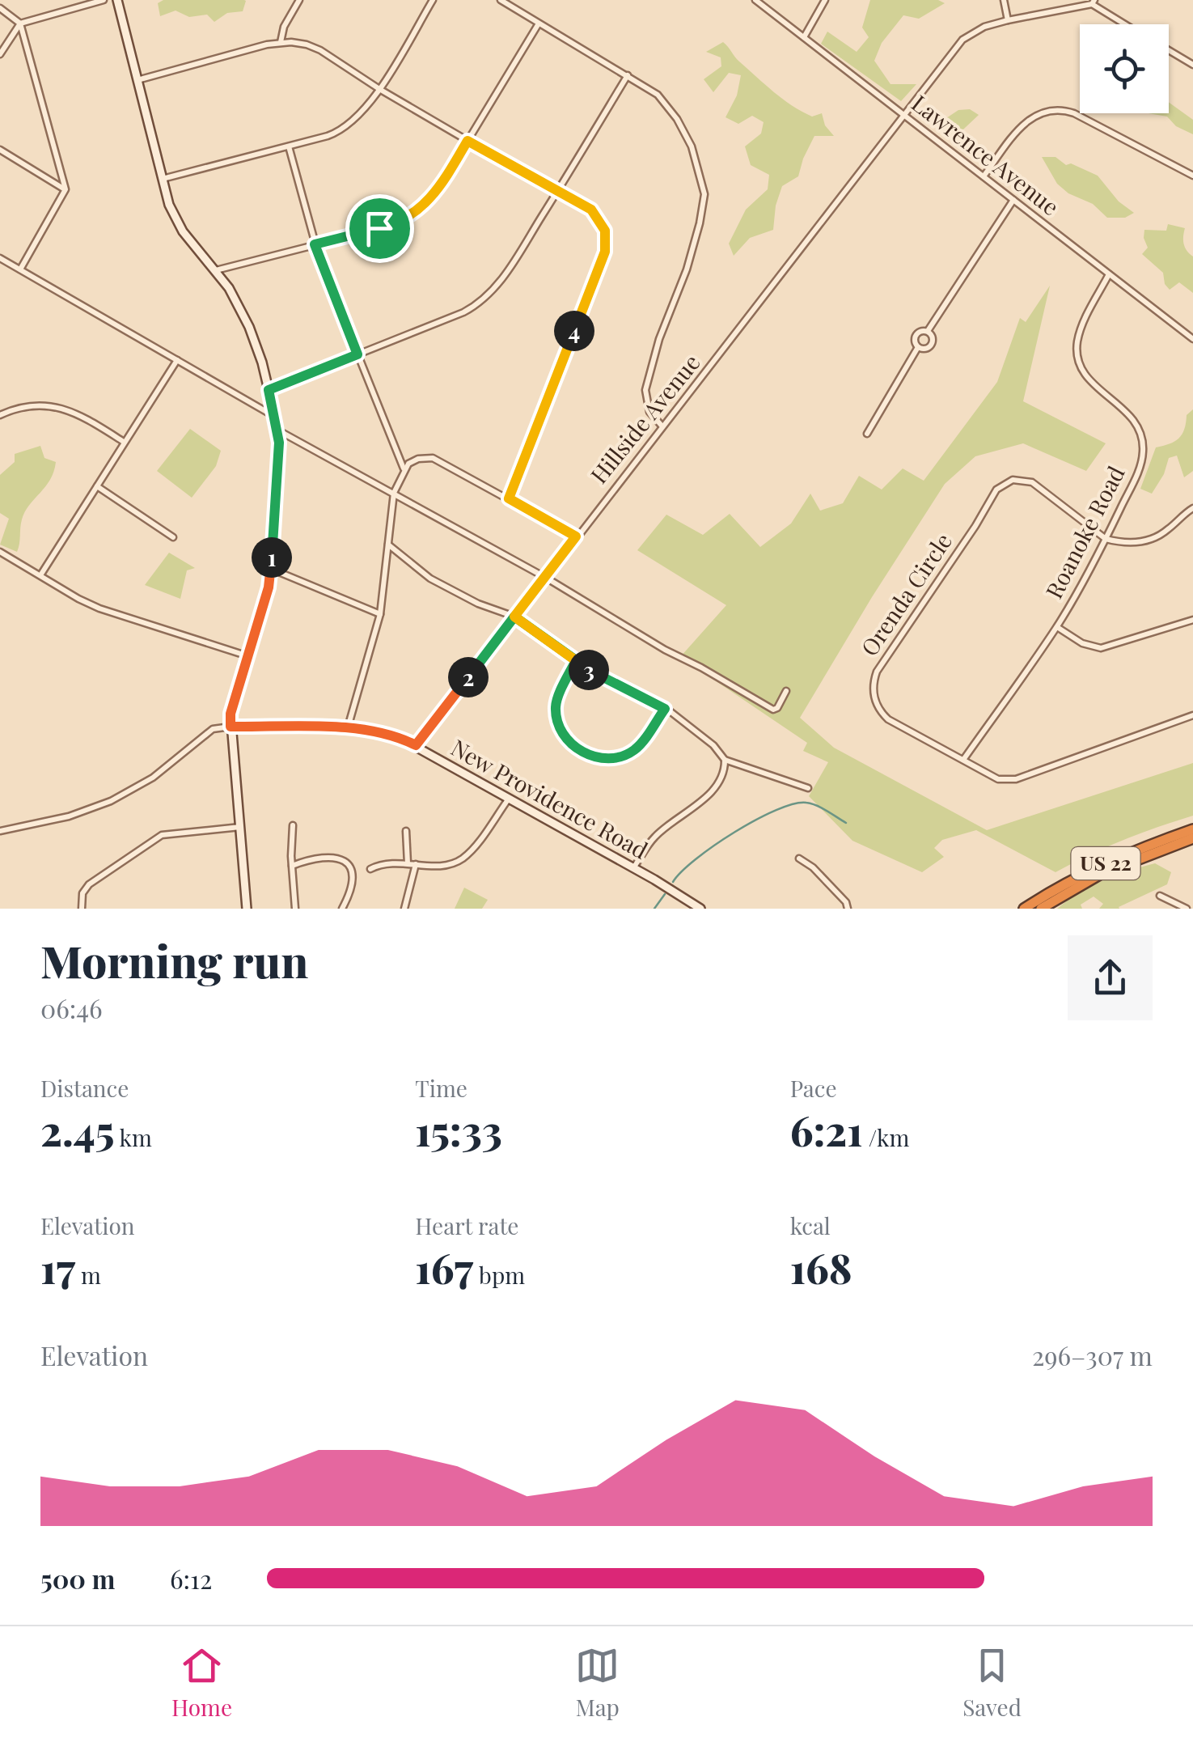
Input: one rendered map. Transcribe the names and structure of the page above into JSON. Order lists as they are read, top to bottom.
{
  "streets": {
    "highway": ["US 22"],
    "street": [
      "Lawrence Avenue",
      "Hillside Avenue",
      "Roanoke Road",
      "Orenda Circle",
      "New Providence Road"
    ]
  },
  "crossings": [
    ["Lawrence Avenue", "Hillside Avenue"],
    ["Lawrence Avenue", "Roanoke Road"],
    ["Hillside Avenue", "New Providence Road"],
    ["Roanoke Road", "Orenda Circle"]
  ],
  "page": {
    "pins": [
      "4",
      "1",
      "3",
      "2"
    ],
    "heading": ["Morning run", "06:46"],
    "stats": [
      ["Distance", "2.45 km"],
      ["Time", "15:33"],
      ["Pace", "6:21 /km"],
      ["Elevation", "17 m"],
      ["Heart rate", "167 bpm"],
      ["kcal", "168"]
    ],
    "chart": ["Elevation", "296–307 m"],
    "list": [
      {
        "name": "500 m",
        "note": "6:12"
      }
    ],
    "tabs": ["Home", "Map", "Saved"]
  }
}
